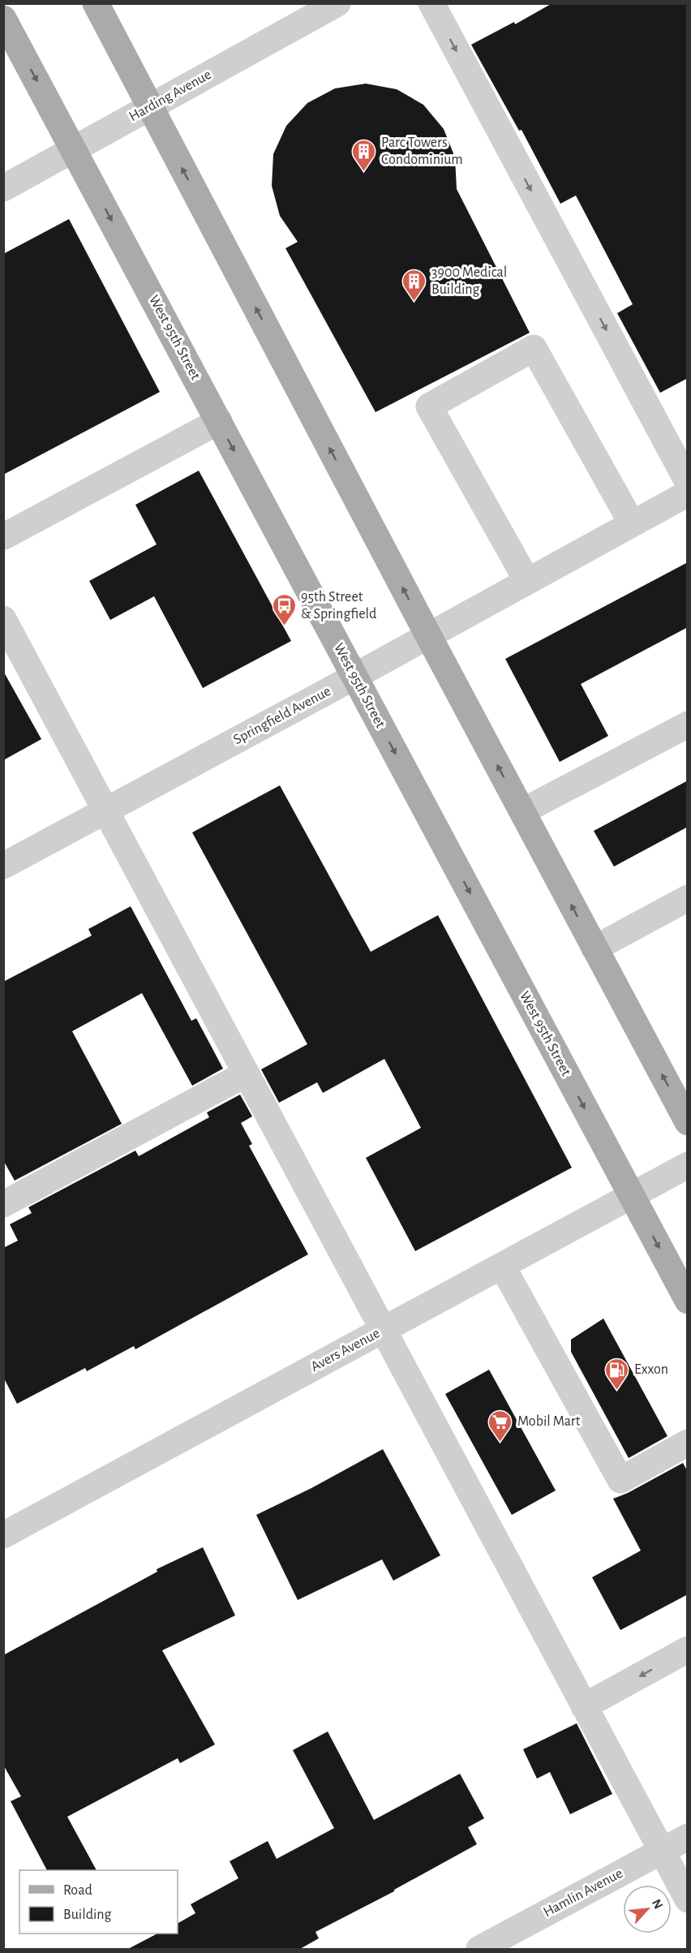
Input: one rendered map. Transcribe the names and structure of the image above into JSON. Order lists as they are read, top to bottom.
{
  "streets": {
    "main road": ["West 95th Street"],
    "street": [
      "Harding Avenue",
      "Springfield Avenue",
      "Avers Avenue",
      "Hamlin Avenue"
    ]
  },
  "crossings": [
    ["Harding Avenue", "West 95th Street"],
    ["West 95th Street", "Springfield Avenue"],
    ["West 95th Street", "Avers Avenue"]
  ],
  "places": {
    "building": ["Parc Towers Condominium", "3900 Medical Building"],
    "bus stop": ["95th Street & Springfield"],
    "fuel station": ["Exxon"],
    "supermarket": ["Mobil Mart"]
  },
  "legend": ["Road", "Building"],
  "north": "top right"
}
